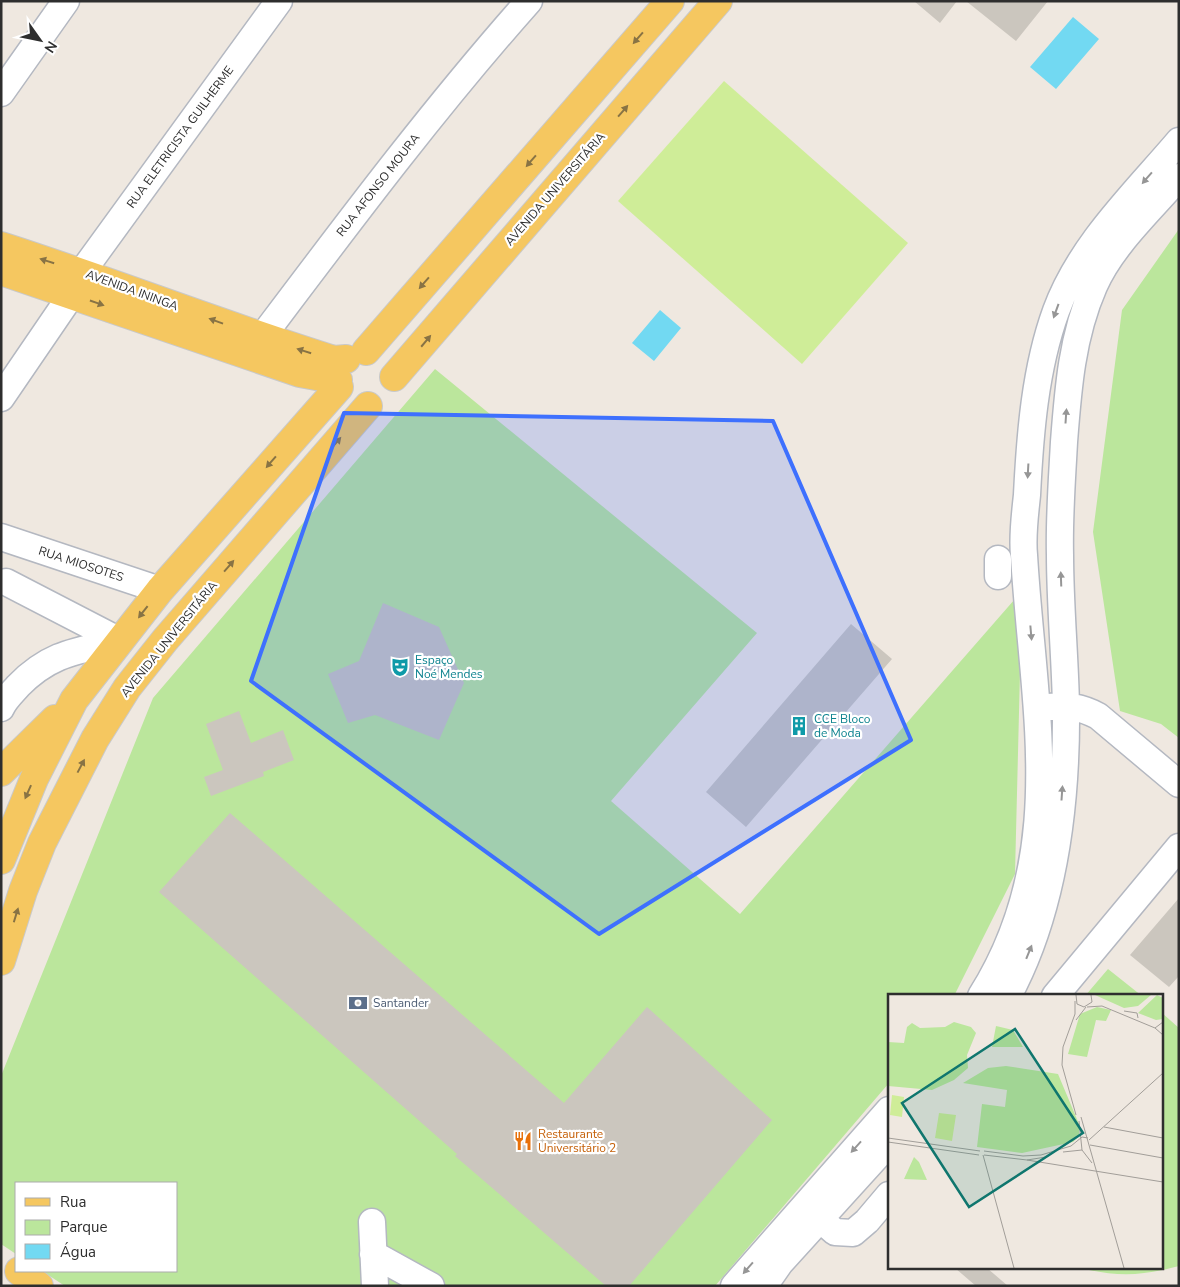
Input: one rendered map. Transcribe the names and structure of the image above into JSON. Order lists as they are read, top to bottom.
{
  "streets": {
    "main road": ["AVENIDA UNIVERSITÁRIA", "AVENIDA ININGA"],
    "street": ["RUA ELETRICISTA GUILHERME", "RUA AFONSO MOURA", "RUA MIOSOTES"]
  },
  "crossings": [
    ["RUA ELETRICISTA GUILHERME", "AVENIDA ININGA"],
    ["RUA AFONSO MOURA", "AVENIDA ININGA"],
    ["AVENIDA UNIVERSITÁRIA", "AVENIDA ININGA"]
  ],
  "places": {
    "theatre": ["Espaço Noé Mendes"],
    "building": ["CCE Bloco de Moda"],
    "bank": ["Santander"],
    "restaurant": ["Restaurante Universitário 2"]
  },
  "legend": ["Rua", "Parque", "Água"],
  "north": "bottom right"
}
